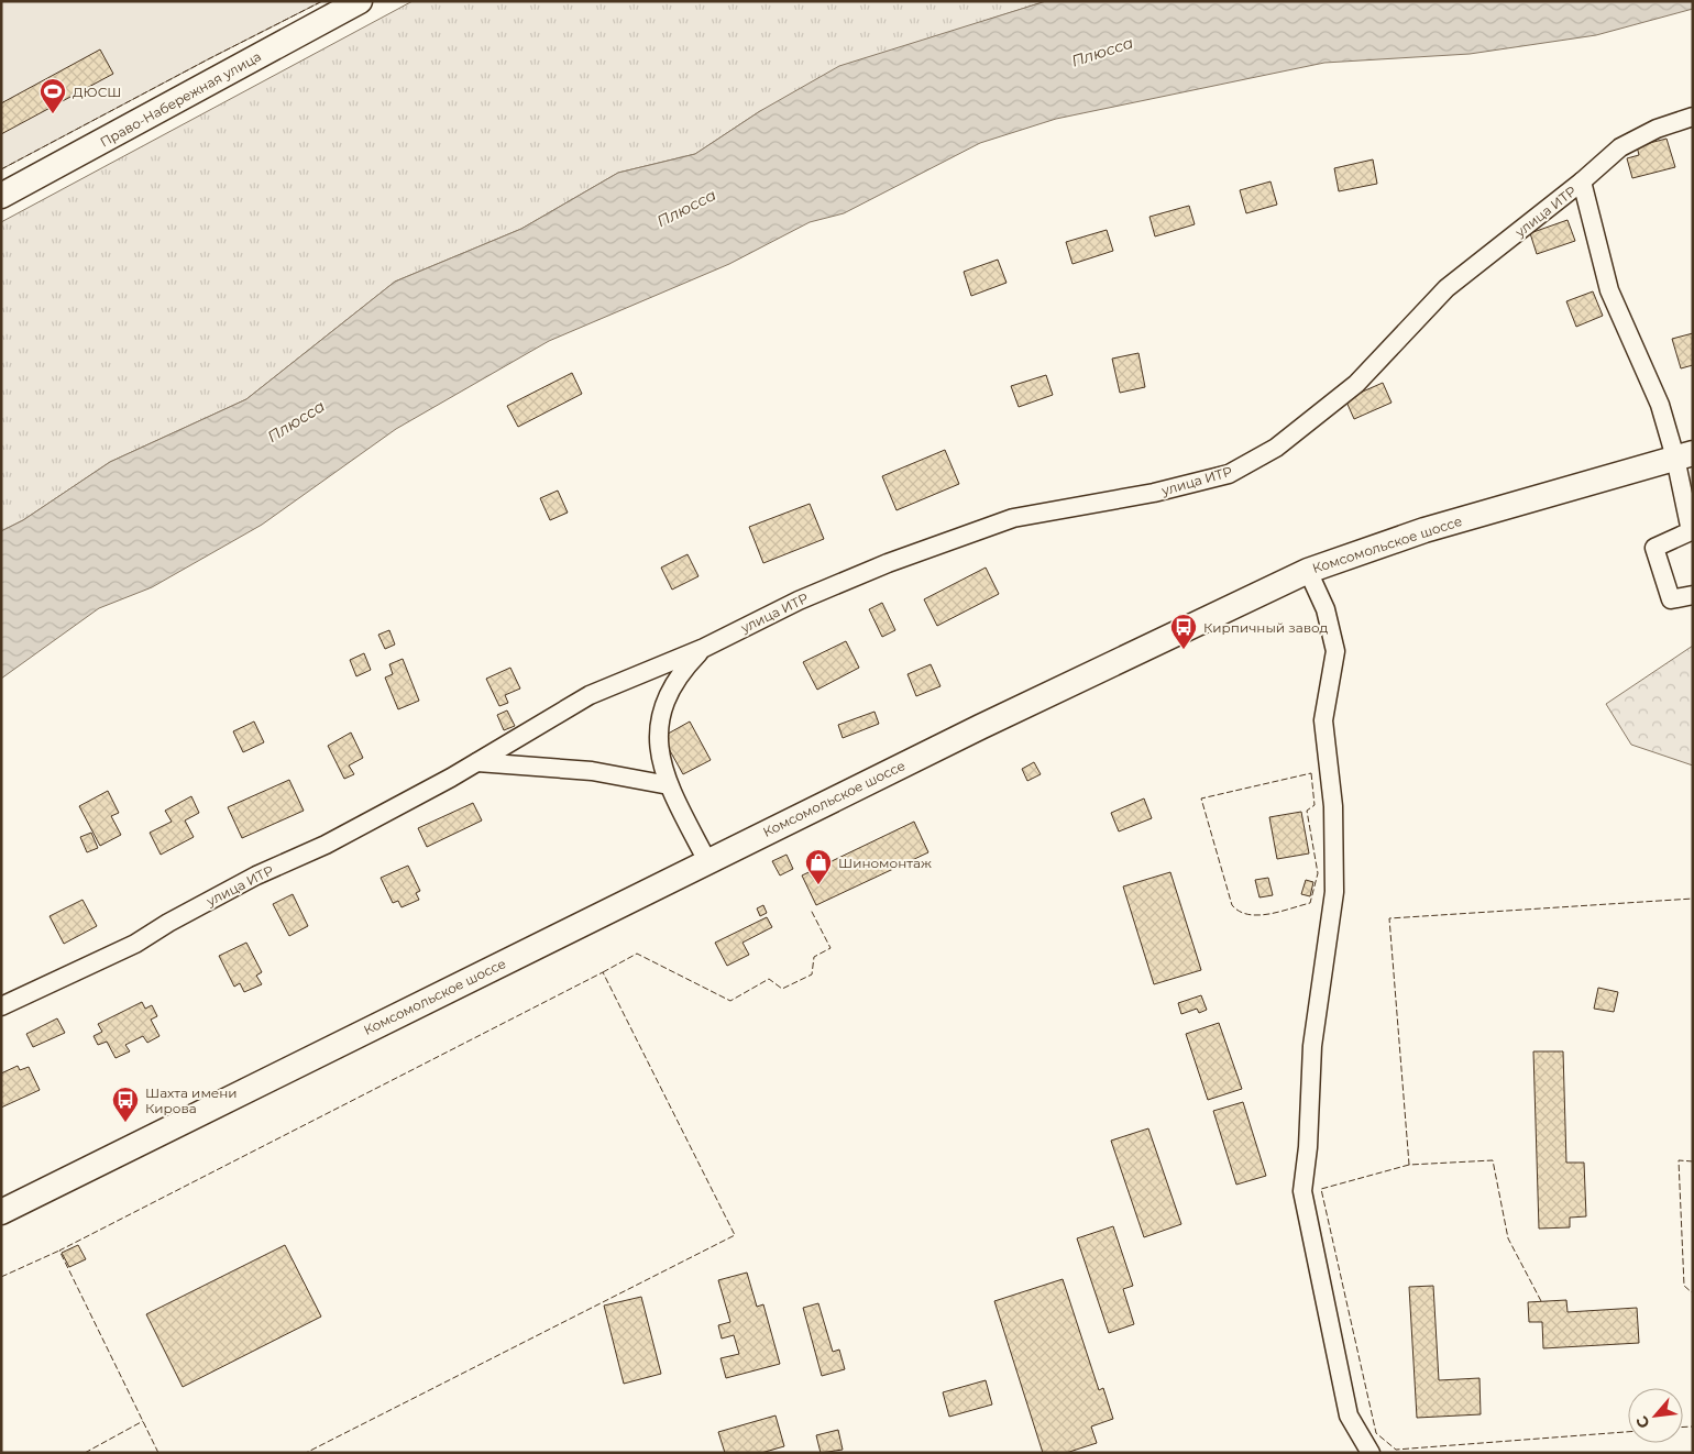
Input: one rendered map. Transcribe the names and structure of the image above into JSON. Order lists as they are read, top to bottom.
{
  "streets": {
    "main road": ["Право-Набережная улица", "Комсомольское шоссе"],
    "street": ["улица ИТР"]
  },
  "crossings": [
    ["улица ИТР", "Комсомольское шоссе"]
  ],
  "water": ["Плюсса"],
  "places": {
    "sports": ["ДЮСШ"],
    "bus stop": ["Кирпичный завод", "Шахта имени Кирова"],
    "shop": ["Шиномонтаж"]
  },
  "north": "bottom left"
}
